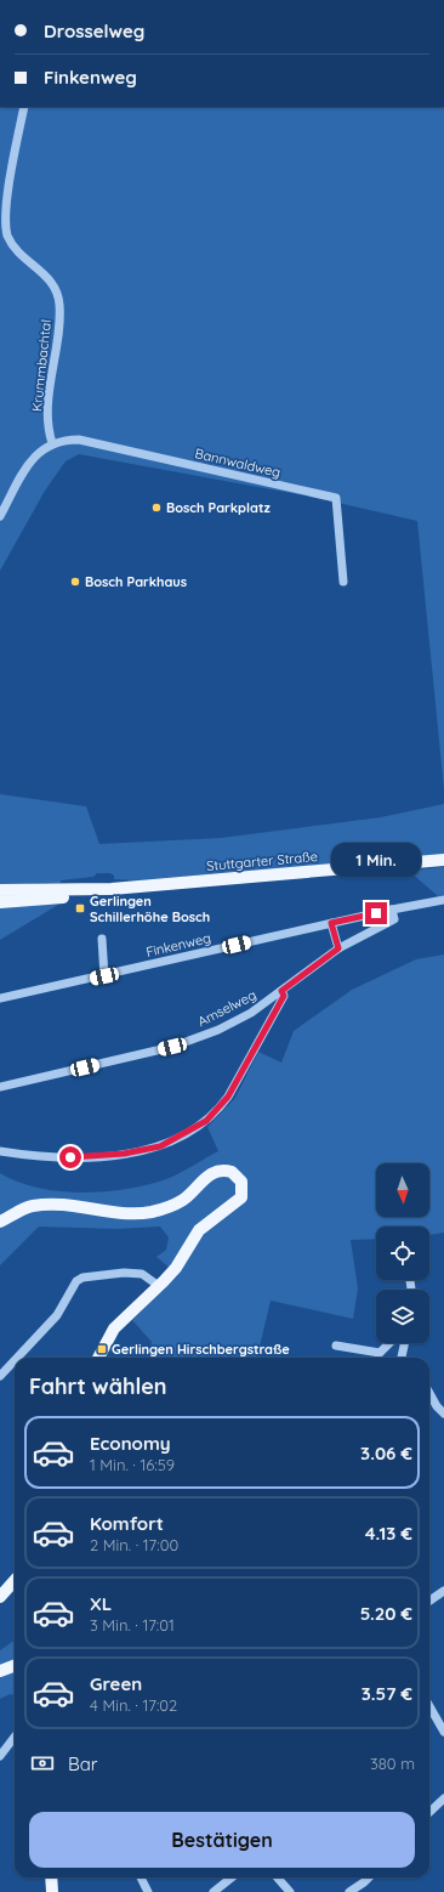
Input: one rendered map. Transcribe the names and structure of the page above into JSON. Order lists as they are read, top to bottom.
{
  "streets": {
    "main road": ["Stuttgarter Straße"],
    "street": [
      "Krummbachtal",
      "Bannwaldweg",
      "Finkenweg",
      "Amselweg"
    ]
  },
  "crossings": [
    ["Krummbachtal", "Bannwaldweg"],
    ["Finkenweg", "Amselweg"]
  ],
  "places": {
    "other": ["Bosch Parkplatz", "Bosch Parkhaus"],
    "transit": ["Gerlingen Schillerhöhe Bosch", "Gerlingen Hirschbergstraße"]
  },
  "north": "bottom",
  "page": {
    "banner": ["Drosselweg", "Finkenweg"],
    "bubble": "1 Min.",
    "heading": "Fahrt wählen",
    "list": [
      {
        "name": "Economy",
        "note": "1 Min. · 16:59",
        "value": "3.06 €"
      },
      {
        "name": "Komfort",
        "note": "2 Min. · 17:00",
        "value": "4.13 €"
      },
      {
        "name": "XL",
        "note": "3 Min. · 17:01",
        "value": "5.20 €"
      },
      {
        "name": "Green",
        "note": "4 Min. · 17:02",
        "value": "3.57 €"
      }
    ],
    "pay": ["Bar", "380 m"],
    "buttons": "Bestätigen"
  }
}
